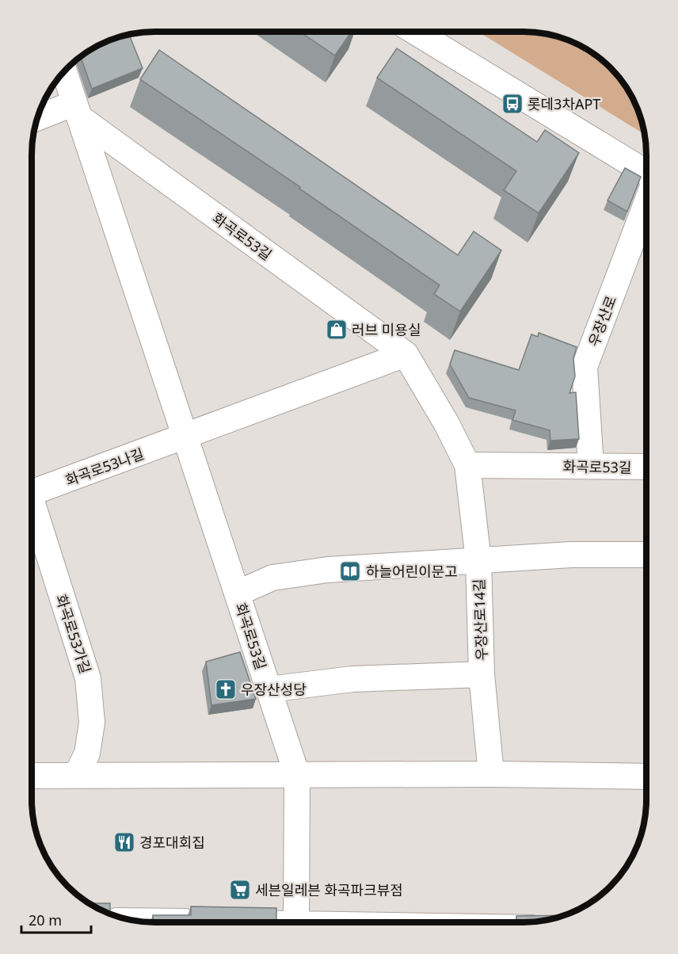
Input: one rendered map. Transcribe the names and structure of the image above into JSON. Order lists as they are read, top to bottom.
{
  "streets": {
    "street": [
      "화곡로53길",
      "우장산로",
      "화곡로53나길",
      "우장산로14길",
      "화곡로53가길"
    ]
  },
  "crossings": [
    ["화곡로53길", "우장산로"],
    ["화곡로53길", "화곡로53나길"],
    ["화곡로53길", "우장산로14길"]
  ],
  "places": {
    "bus stop": ["롯데3차APT"],
    "shop": ["러브 미용실"],
    "library": ["하늘어린이문고"],
    "church": ["우장산성당"],
    "restaurant": ["경포대회집"],
    "supermarket": ["세븐일레븐 화곡파크뷰점"]
  },
  "scale_bar": "20 m"
}
